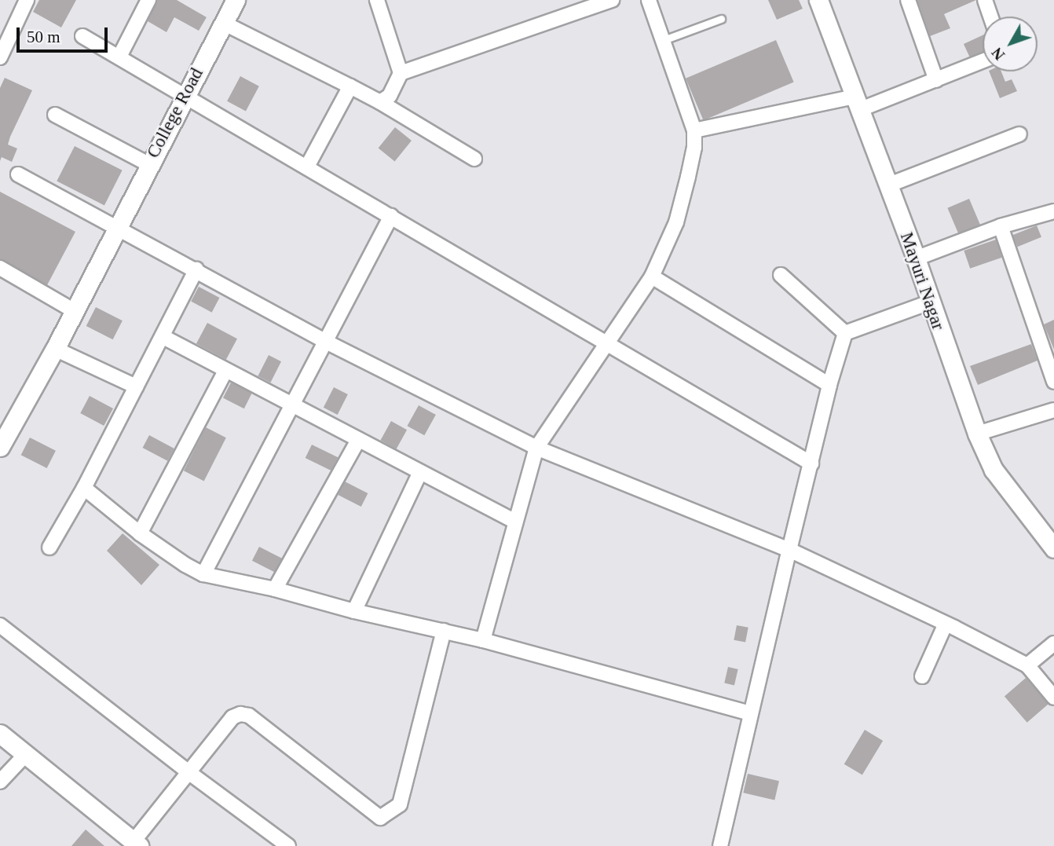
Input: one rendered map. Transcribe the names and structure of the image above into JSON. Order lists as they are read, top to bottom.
{
  "streets": {
    "street": ["College Road", "Mayuri Nagar"]
  },
  "scale_bar": "50 m",
  "north": "bottom left"
}
